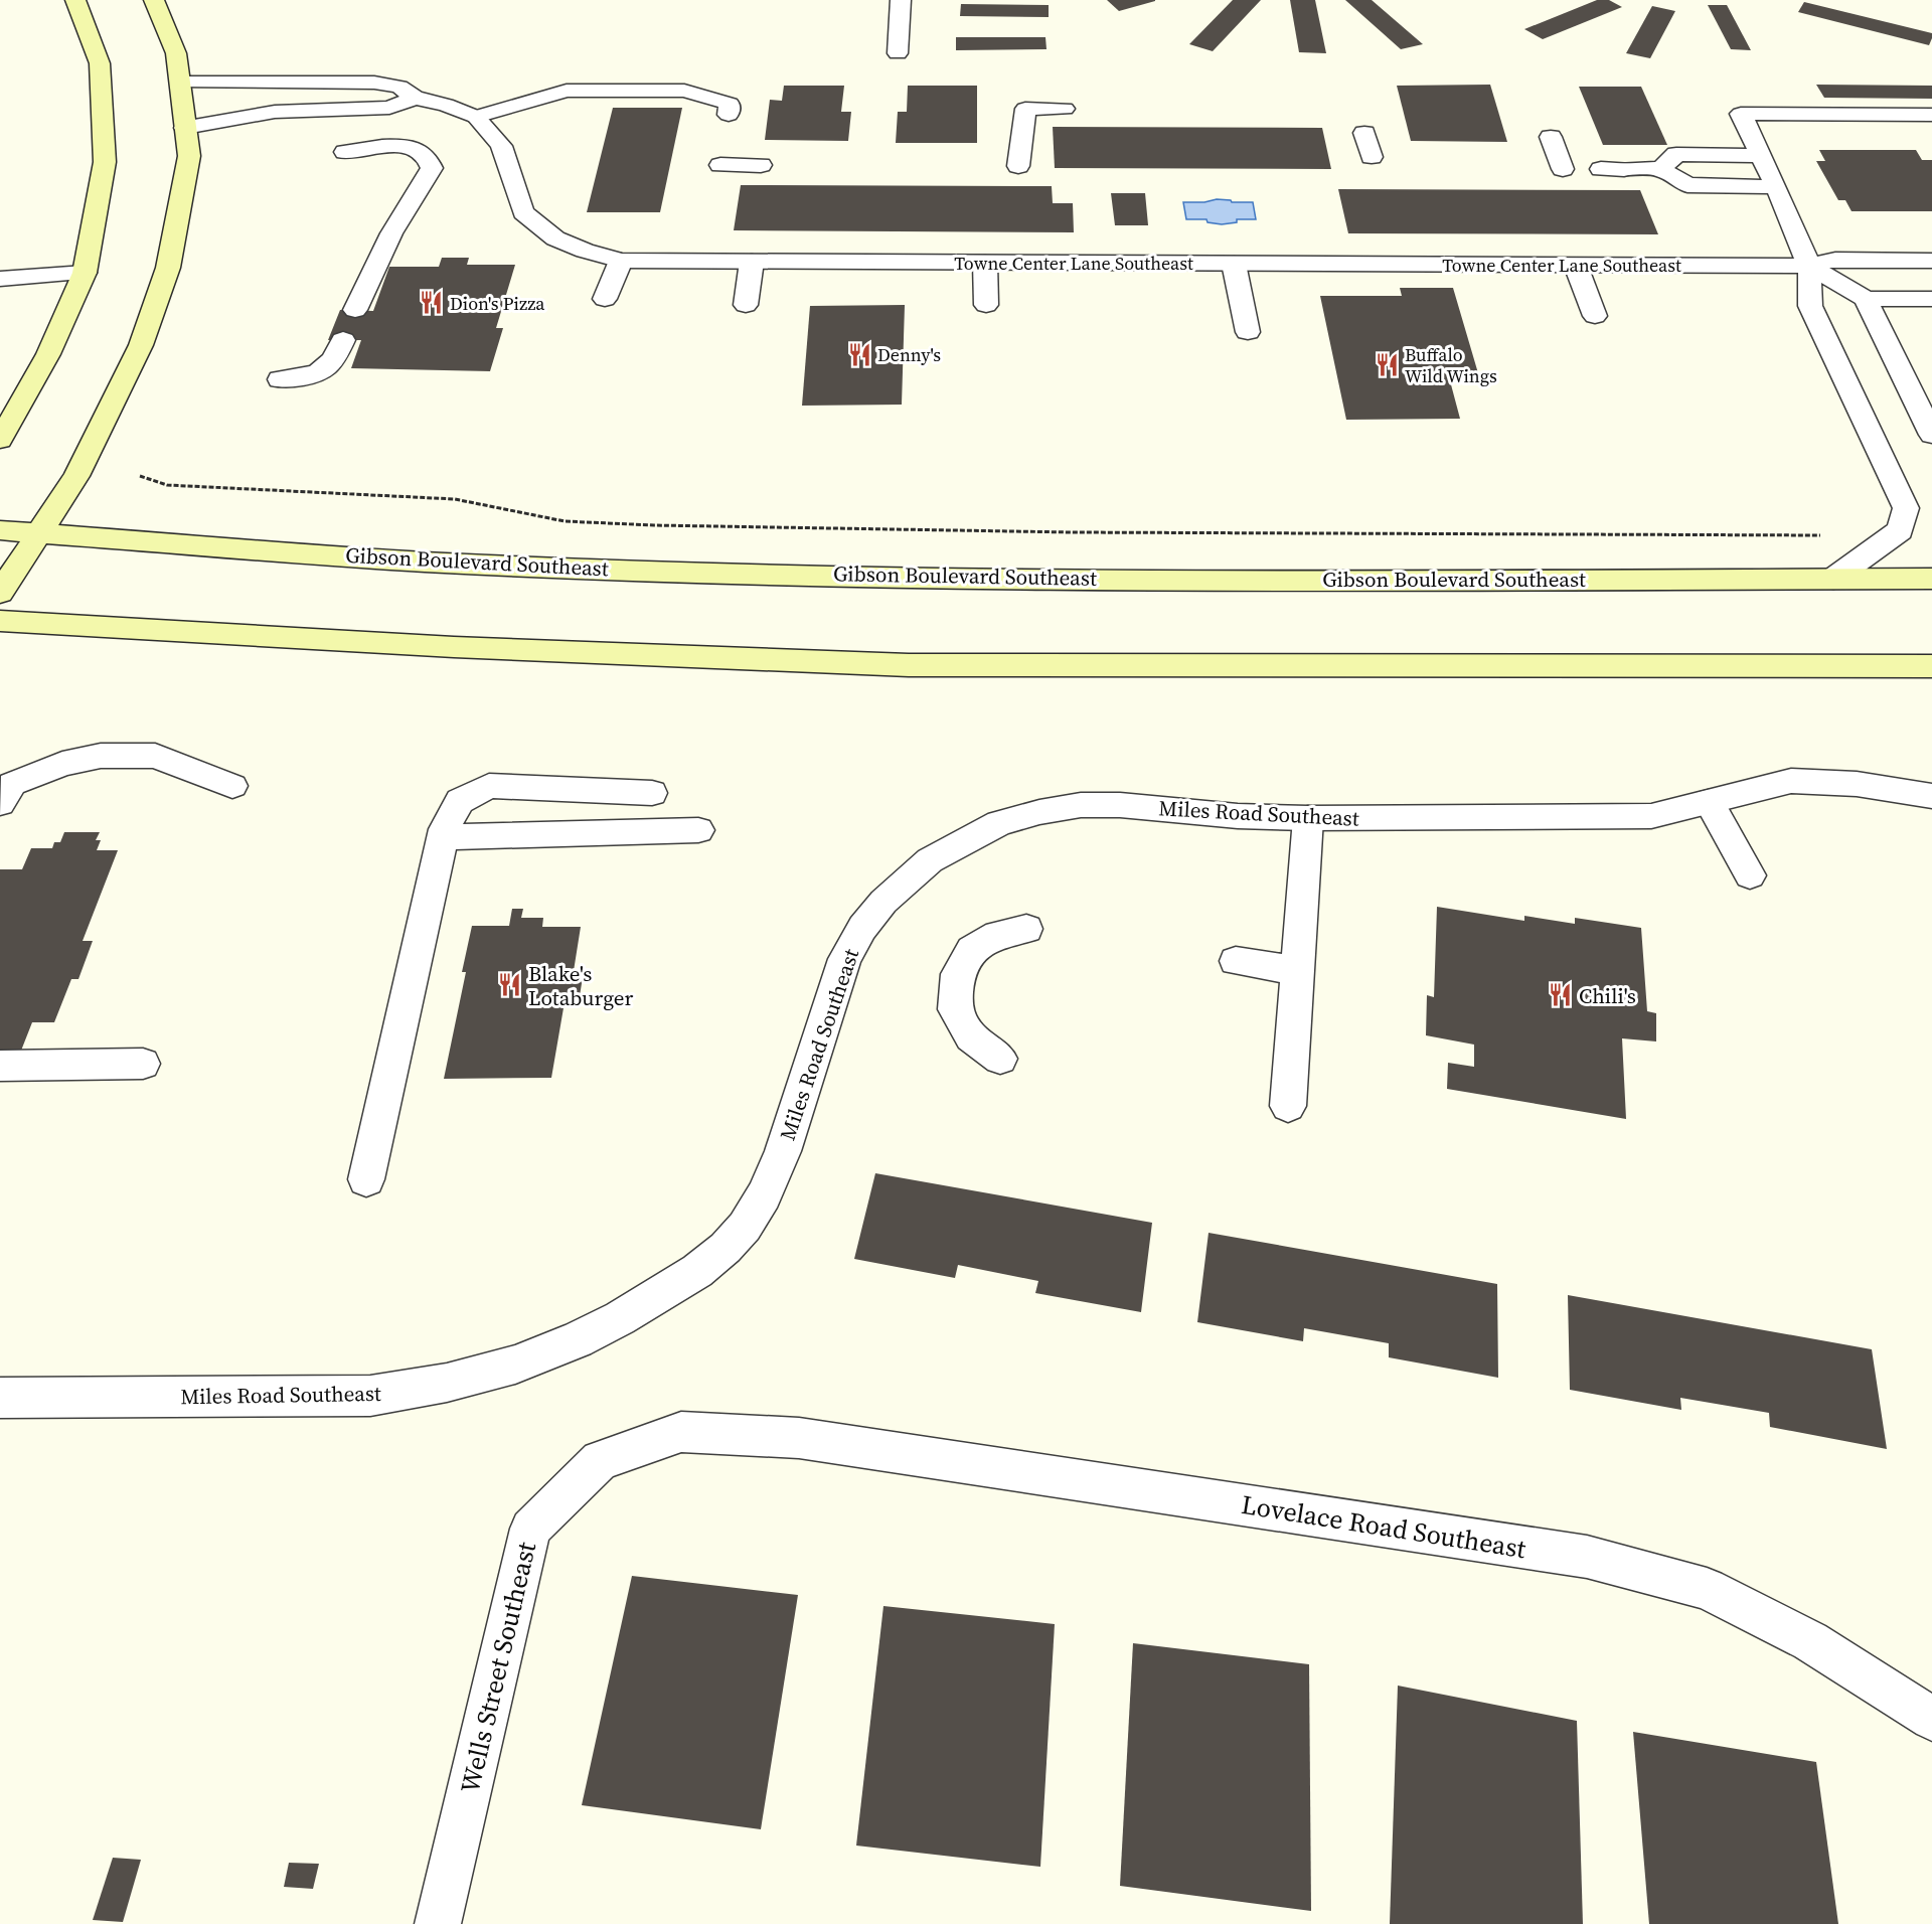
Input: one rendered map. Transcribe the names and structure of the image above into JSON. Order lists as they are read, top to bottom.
{
  "streets": {
    "main road": ["Gibson Boulevard Southeast"],
    "street": [
      "Towne Center Lane Southeast",
      "Miles Road Southeast",
      "Lovelace Road Southeast",
      "Wells Street Southeast"
    ]
  },
  "crossings": [
    ["Lovelace Road Southeast", "Wells Street Southeast"]
  ],
  "places": {
    "restaurant": [
      "Dion's Pizza",
      "Denny's",
      "Buffalo Wild Wings",
      "Blake's Lotaburger",
      "Chili's"
    ]
  }
}
